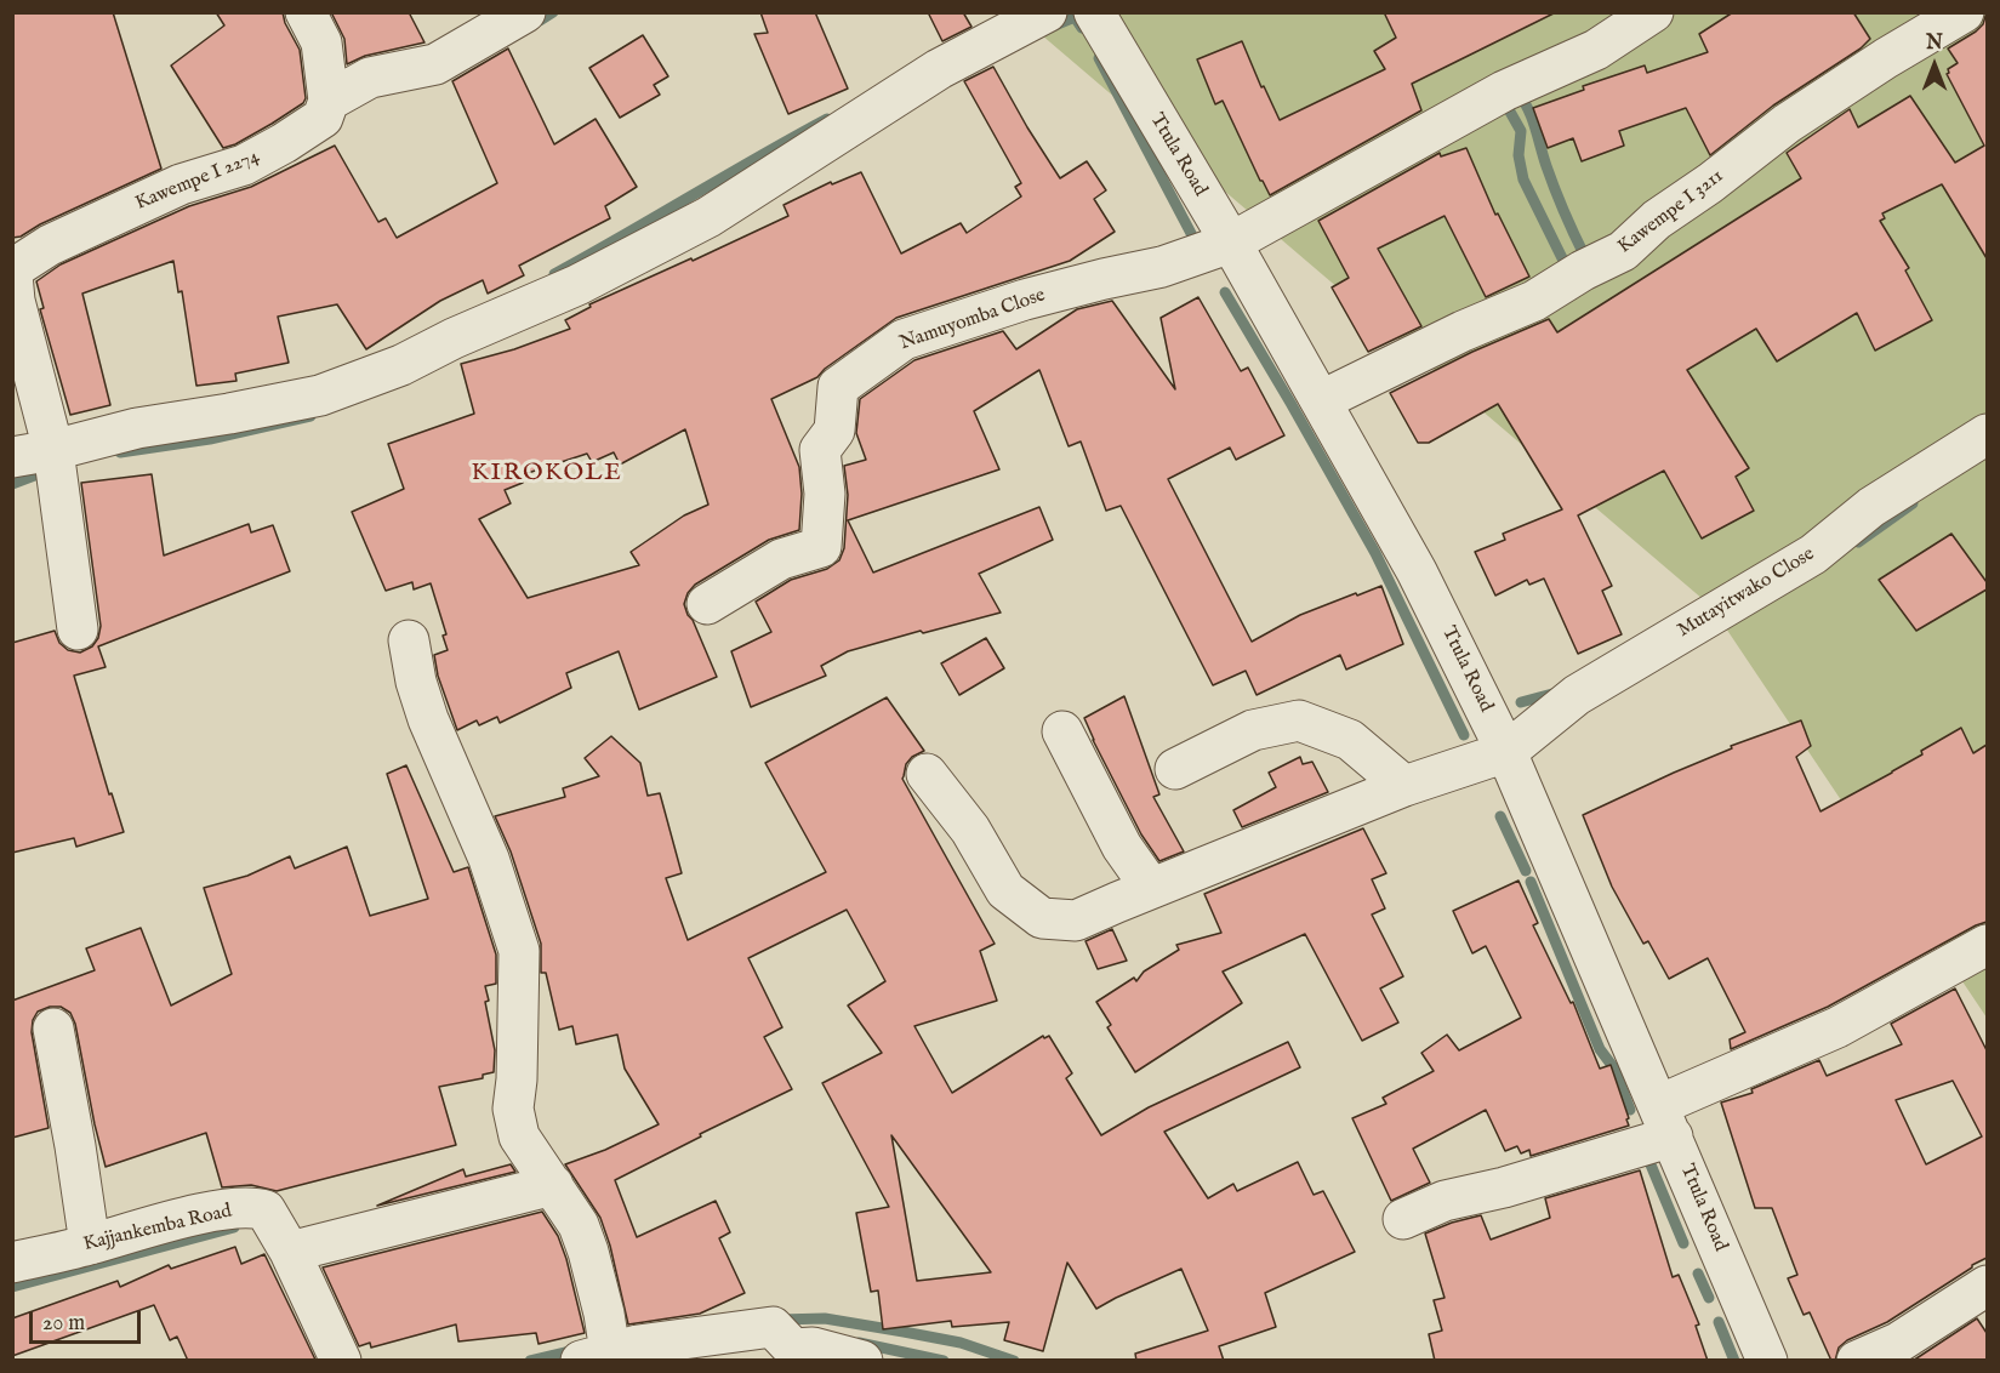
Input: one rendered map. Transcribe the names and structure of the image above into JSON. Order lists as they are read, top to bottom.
{
  "streets": {
    "street": [
      "Ttula Road",
      "Kawempe I 2274",
      "Kawempe I 3211",
      "Namuyomba Close",
      "Mutayitwako Close",
      "Kajjankemba Road"
    ]
  },
  "crossings": [
    ["Ttula Road", "Kawempe I 3211"],
    ["Ttula Road", "Namuyomba Close"],
    ["Ttula Road", "Mutayitwako Close"]
  ],
  "districts": ["KIROKOLE"],
  "scale_bar": "20 m",
  "north": "top"
}
